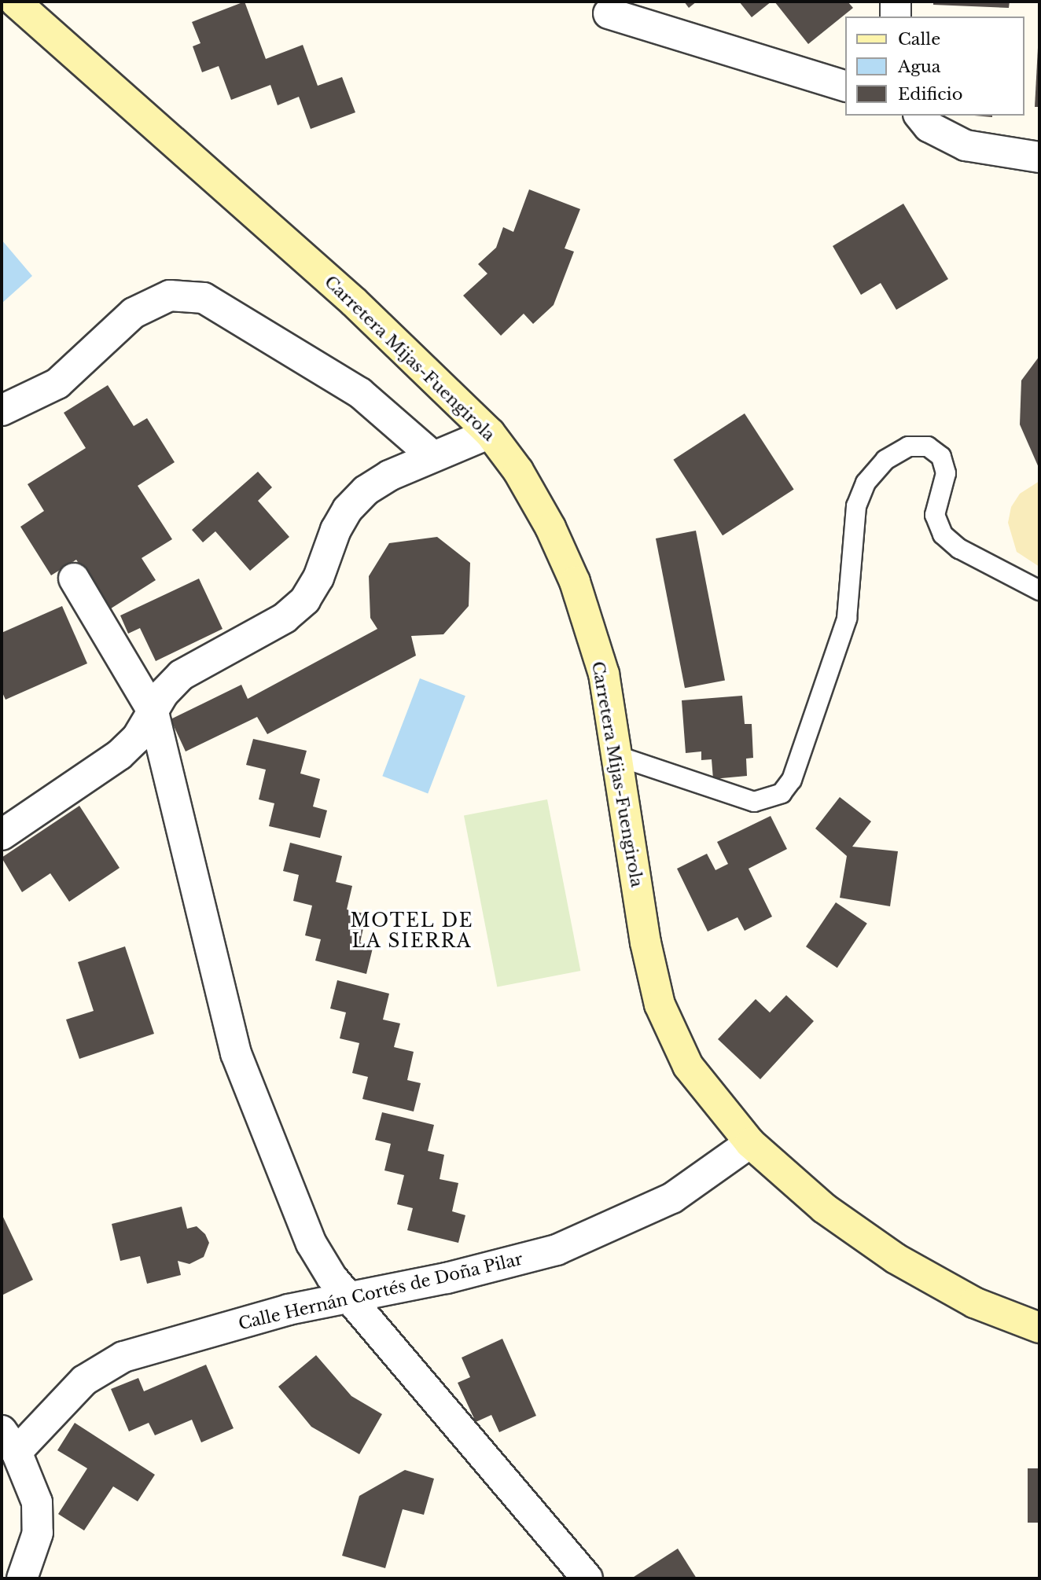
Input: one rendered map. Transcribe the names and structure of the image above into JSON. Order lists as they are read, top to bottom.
{
  "streets": {
    "main road": ["Carretera Mijas-Fuengirola"],
    "street": ["Calle Hernán Cortés de Doña Pilar"]
  },
  "crossings": [
    ["Carretera Mijas-Fuengirola", "Calle Hernán Cortés de Doña Pilar"]
  ],
  "districts": ["MOTEL DE LA SIERRA"],
  "legend": ["Calle", "Agua", "Edificio"]
}
